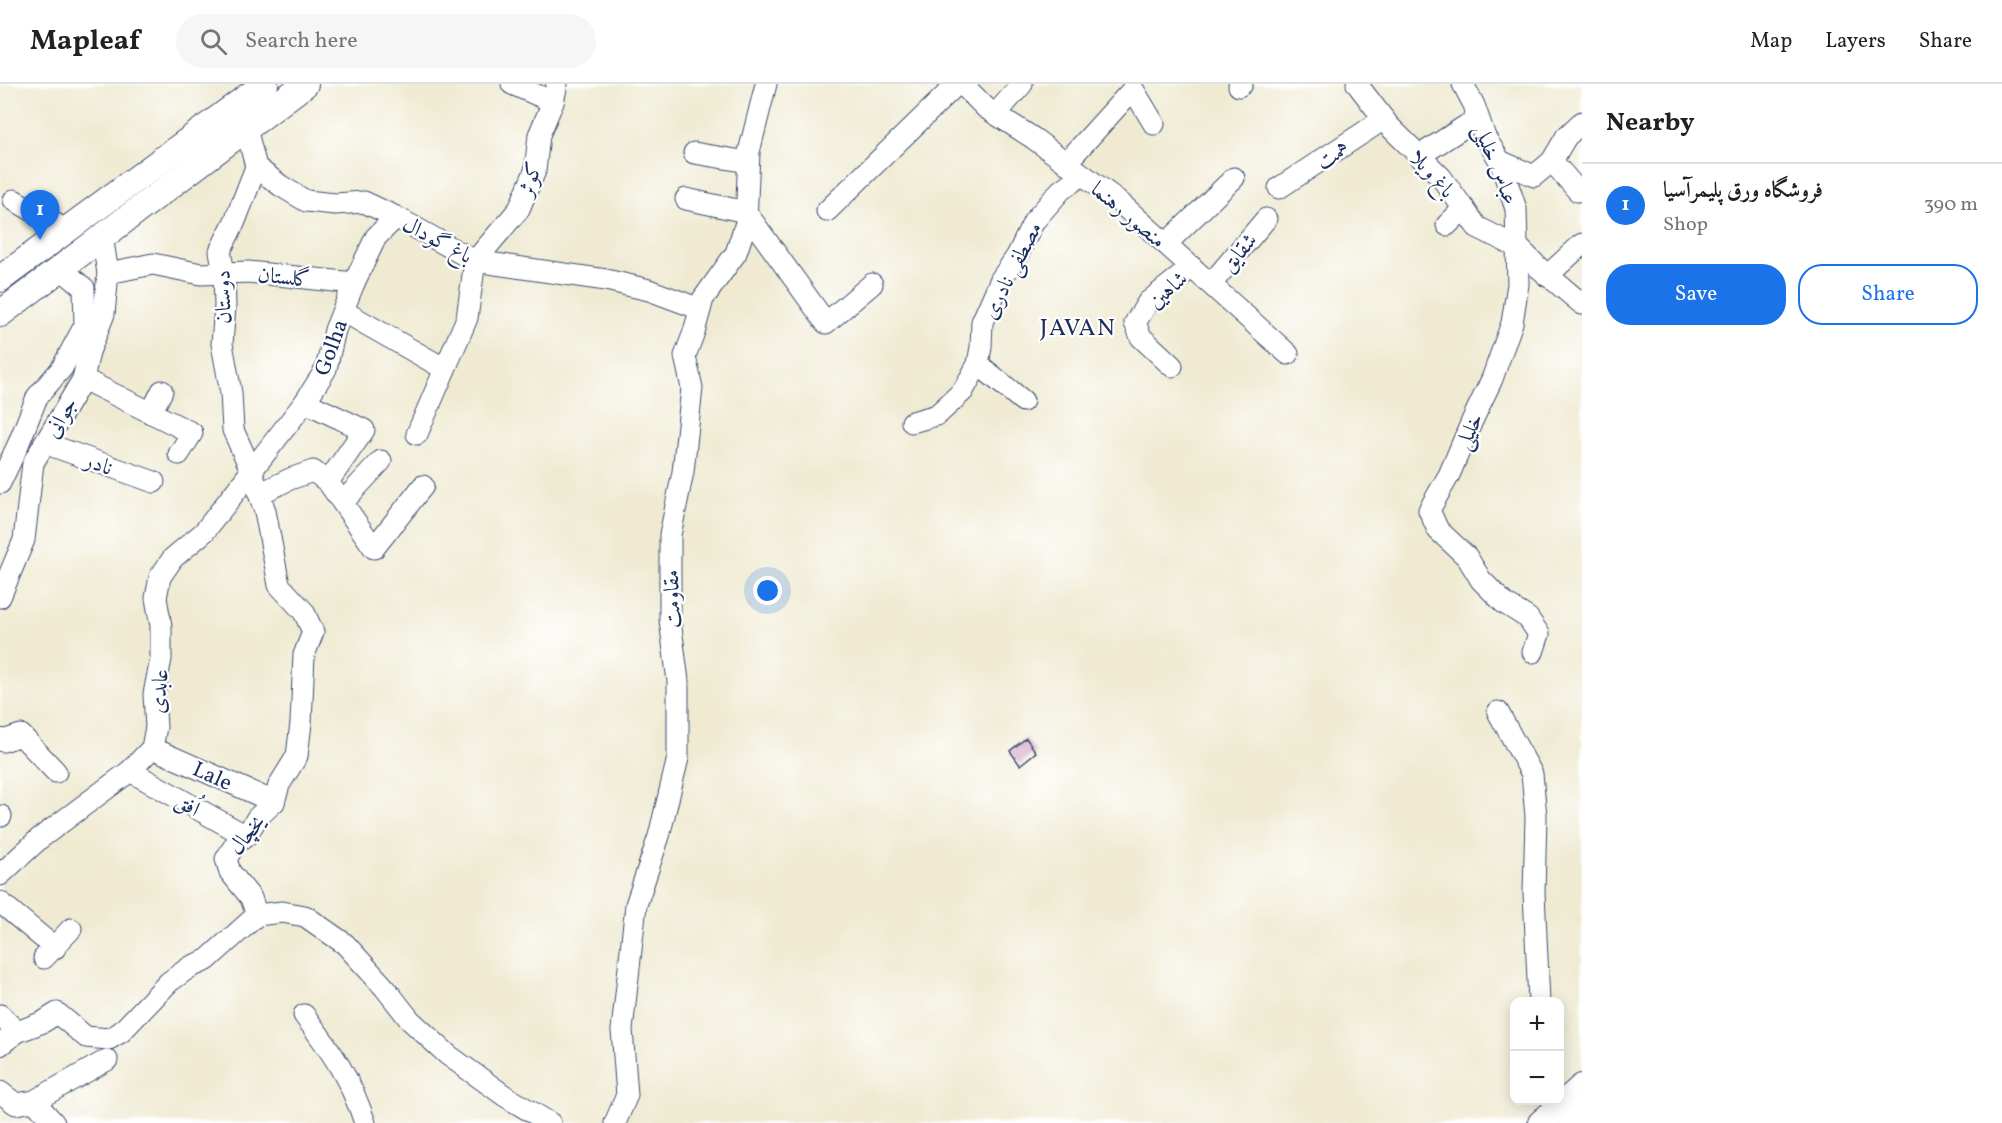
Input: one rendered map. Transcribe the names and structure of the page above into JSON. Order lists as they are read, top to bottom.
{
  "streets": {
    "street": [
      "همت",
      "عباس خلیلی",
      "باغ ویلا",
      "کوثر",
      "منصور رهنما",
      "باغ گودال",
      "شقایق",
      "مصطفی نادری",
      "گلستان",
      "شاهین",
      "دوستان",
      "Golha",
      "جوانی",
      "خلیلی",
      "نادر",
      "مقاومت",
      "عابدی",
      "Lale",
      "اُفق",
      "یخچال"
    ]
  },
  "crossings": [
    ["همت", "باغ ویلا"],
    ["عباس خلیلی", "باغ ویلا"],
    ["عباس خلیلی", "خلیلی"],
    ["باغ ویلا", "خلیلی"],
    ["کوثر", "باغ گودال"],
    ["منصور رهنما", "شقایق"],
    ["منصور رهنما", "مصطفی نادری"],
    ["منصور رهنما", "شاهین"],
    ["باغ گودال", "دوستان"],
    ["باغ گودال", "Golha"],
    ["باغ گودال", "مقاومت"],
    ["گلستان", "دوستان"],
    ["گلستان", "Golha"],
    ["گلستان", "جوانی"],
    ["دوستان", "Golha"],
    ["دوستان", "عابدی"],
    ["دوستان", "یخچال"],
    ["Golha", "عابدی"],
    ["Golha", "یخچال"],
    ["جوانی", "نادر"],
    ["عابدی", "Lale"],
    ["عابدی", "یخچال"],
    ["Lale", "یخچال"],
    ["اُفق", "یخچال"]
  ],
  "districts": ["JAVAN"],
  "page": {
    "header": "Mapleaf",
    "search": "Search here",
    "nav": ["Map", "Layers", "Share"],
    "heading": "Nearby",
    "list": [
      {
        "mark": "1",
        "name": "فروشگاه ورق پلیمرآسیا",
        "note": "Shop",
        "value": "390 m"
      }
    ],
    "pins": "1",
    "buttons": ["Save", "Share"],
    "map_buttons": ["+", "−"]
  }
}
